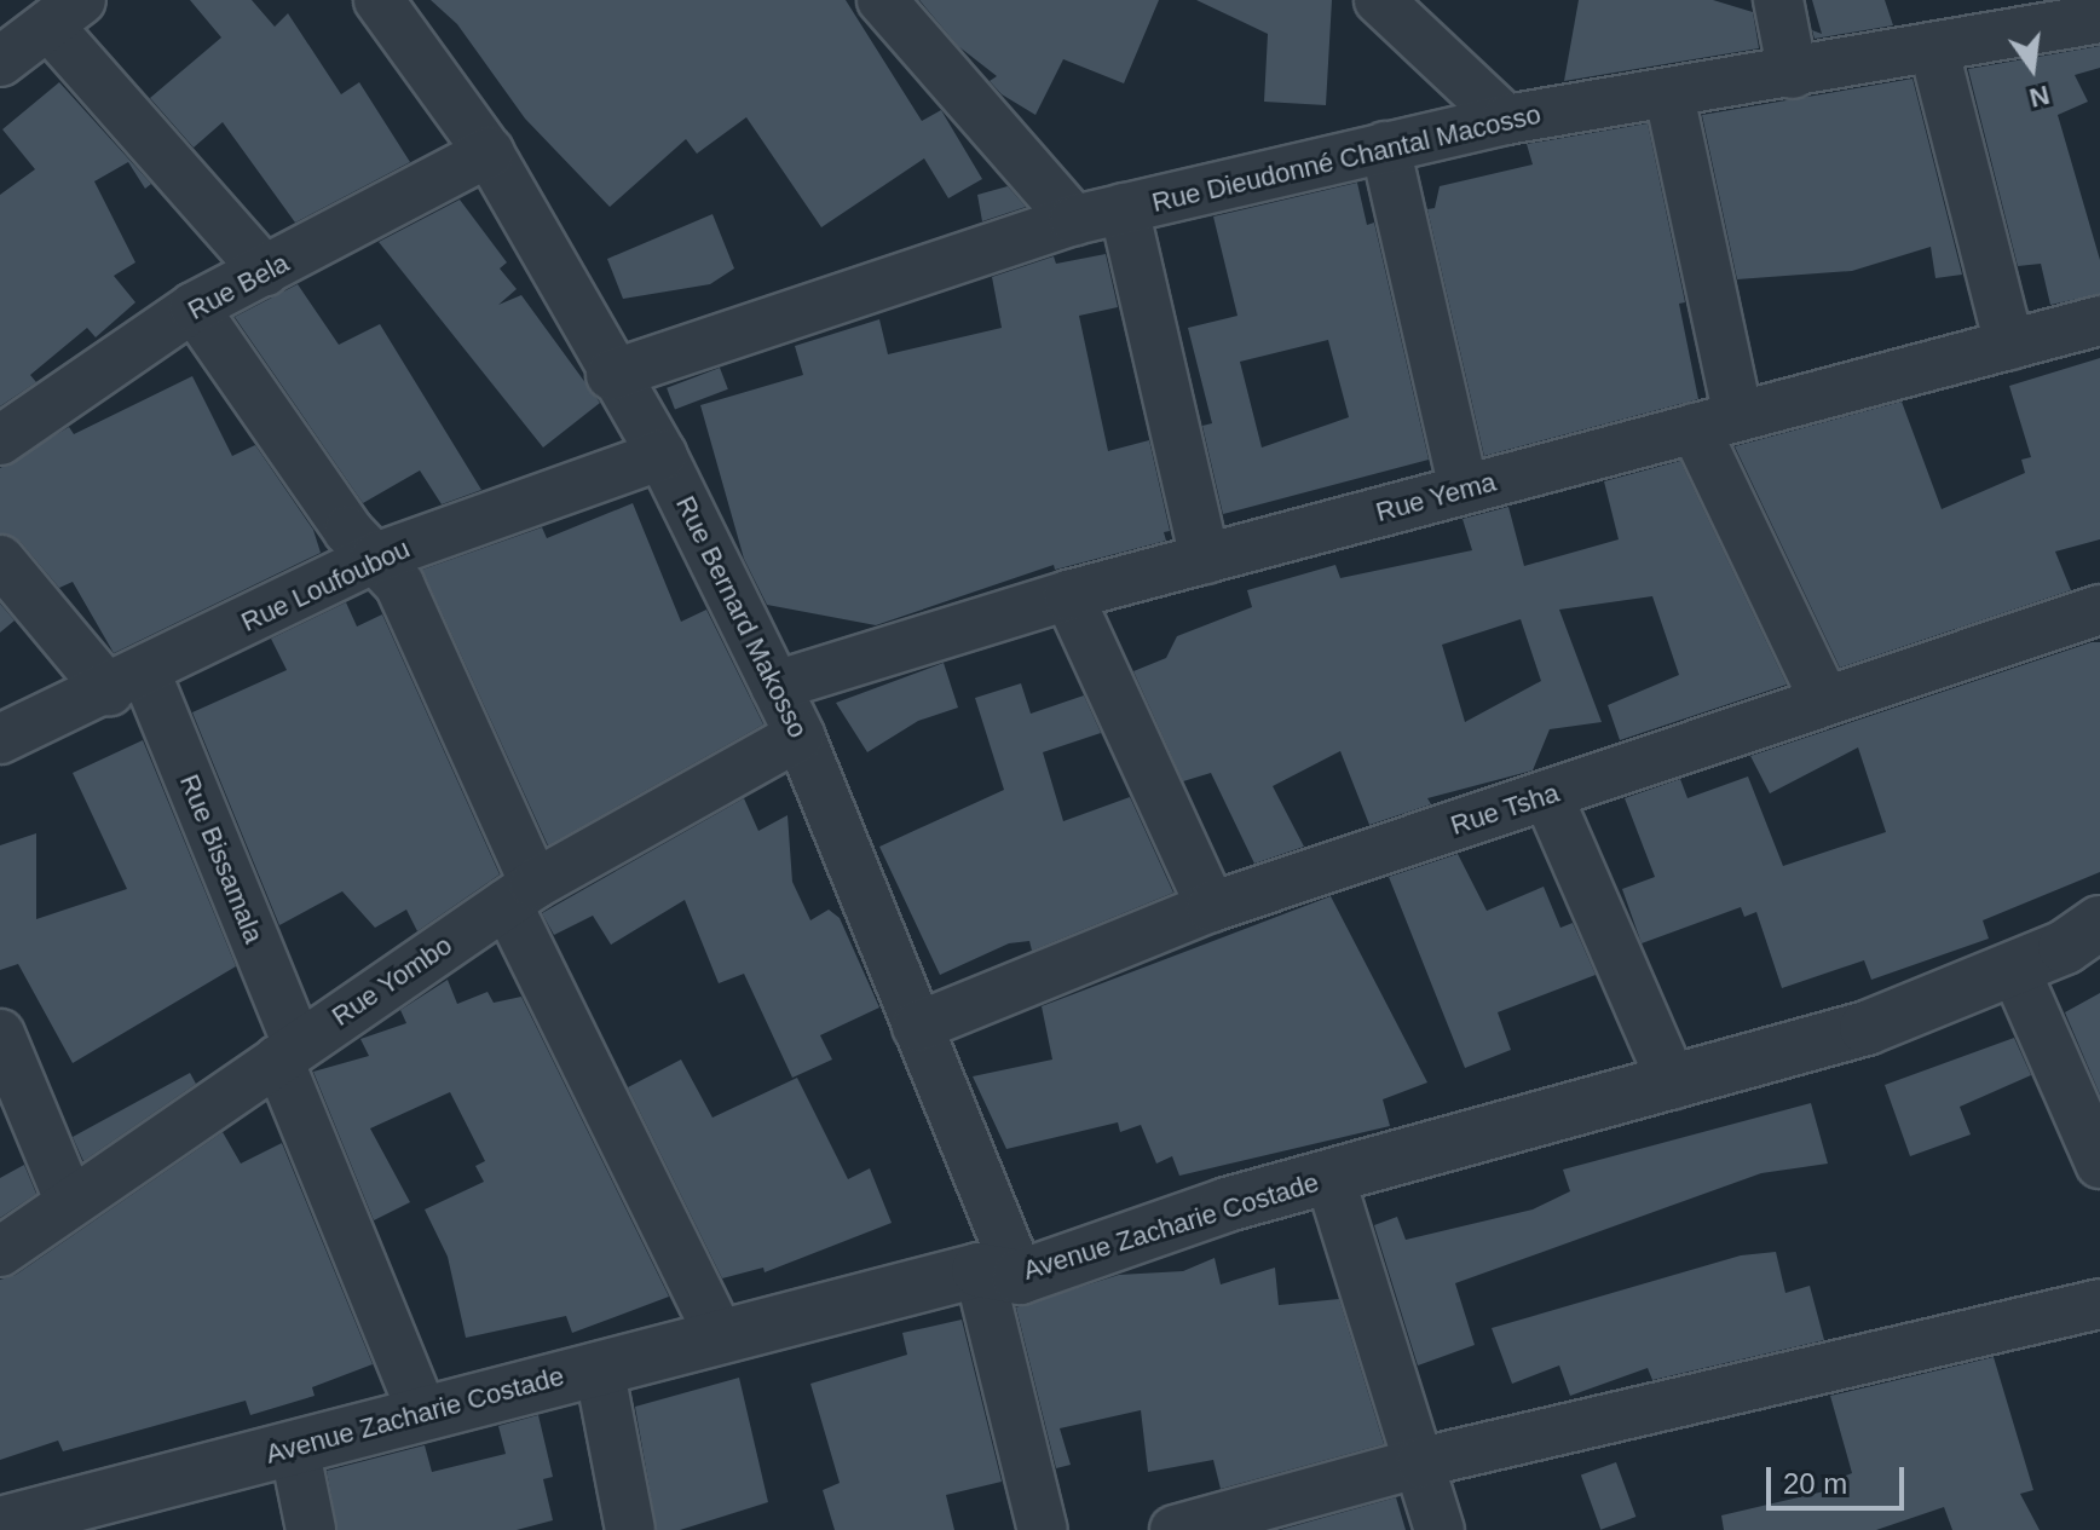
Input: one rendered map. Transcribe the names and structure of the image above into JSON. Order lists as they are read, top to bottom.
{
  "streets": {
    "street": [
      "Rue Dieudonné Chantal Macosso",
      "Rue Bela",
      "Rue Yema",
      "Rue Loufoubou",
      "Rue Bernard Makosso",
      "Rue Tsha",
      "Rue Bissamala",
      "Rue Yombo",
      "Avenue Zacharie Costade"
    ]
  },
  "crossings": [
    ["Rue Dieudonné Chantal Macosso", "Rue Bernard Makosso"],
    ["Rue Bela", "Rue Bernard Makosso"],
    ["Rue Yema", "Rue Bernard Makosso"],
    ["Rue Loufoubou", "Rue Bernard Makosso"],
    ["Rue Loufoubou", "Rue Bissamala"],
    ["Rue Bernard Makosso", "Rue Tsha"],
    ["Rue Bernard Makosso", "Rue Yombo"],
    ["Rue Bernard Makosso", "Avenue Zacharie Costade"],
    ["Rue Bissamala", "Rue Yombo"],
    ["Rue Bissamala", "Avenue Zacharie Costade"]
  ],
  "scale_bar": "20 m",
  "north": "bottom"
}
